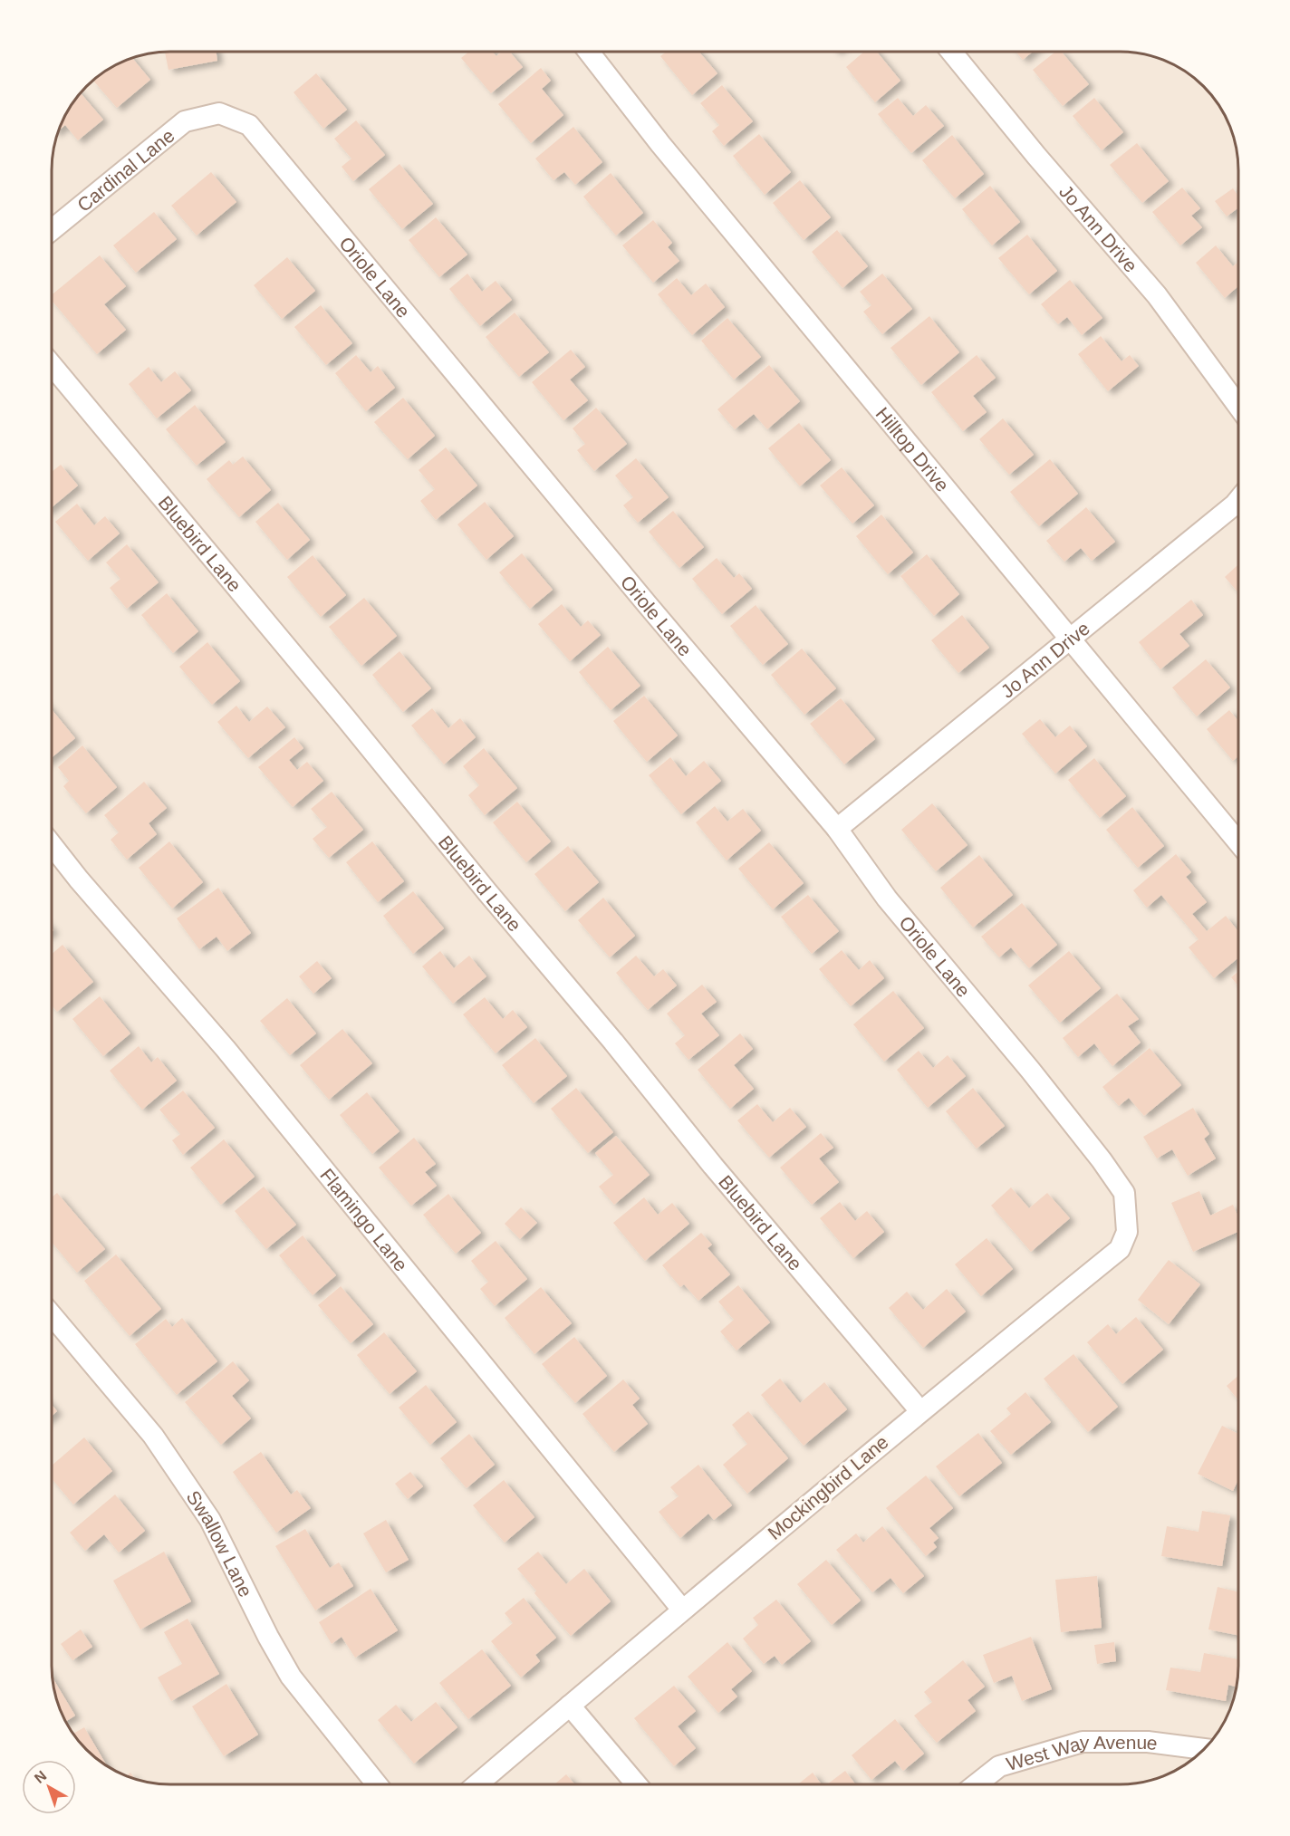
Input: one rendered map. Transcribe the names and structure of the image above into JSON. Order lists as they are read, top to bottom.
{
  "streets": {
    "street": [
      "Cardinal Lane",
      "Jo Ann Drive",
      "Oriole Lane",
      "Hilltop Drive",
      "Bluebird Lane",
      "Flamingo Lane",
      "Mockingbird Lane",
      "Swallow Lane",
      "West Way Avenue"
    ]
  },
  "crossings": [
    ["Cardinal Lane", "Oriole Lane"],
    ["Jo Ann Drive", "Oriole Lane"],
    ["Jo Ann Drive", "Hilltop Drive"],
    ["Oriole Lane", "Mockingbird Lane"],
    ["Bluebird Lane", "Mockingbird Lane"],
    ["Flamingo Lane", "Mockingbird Lane"]
  ],
  "north": "top left"
}
